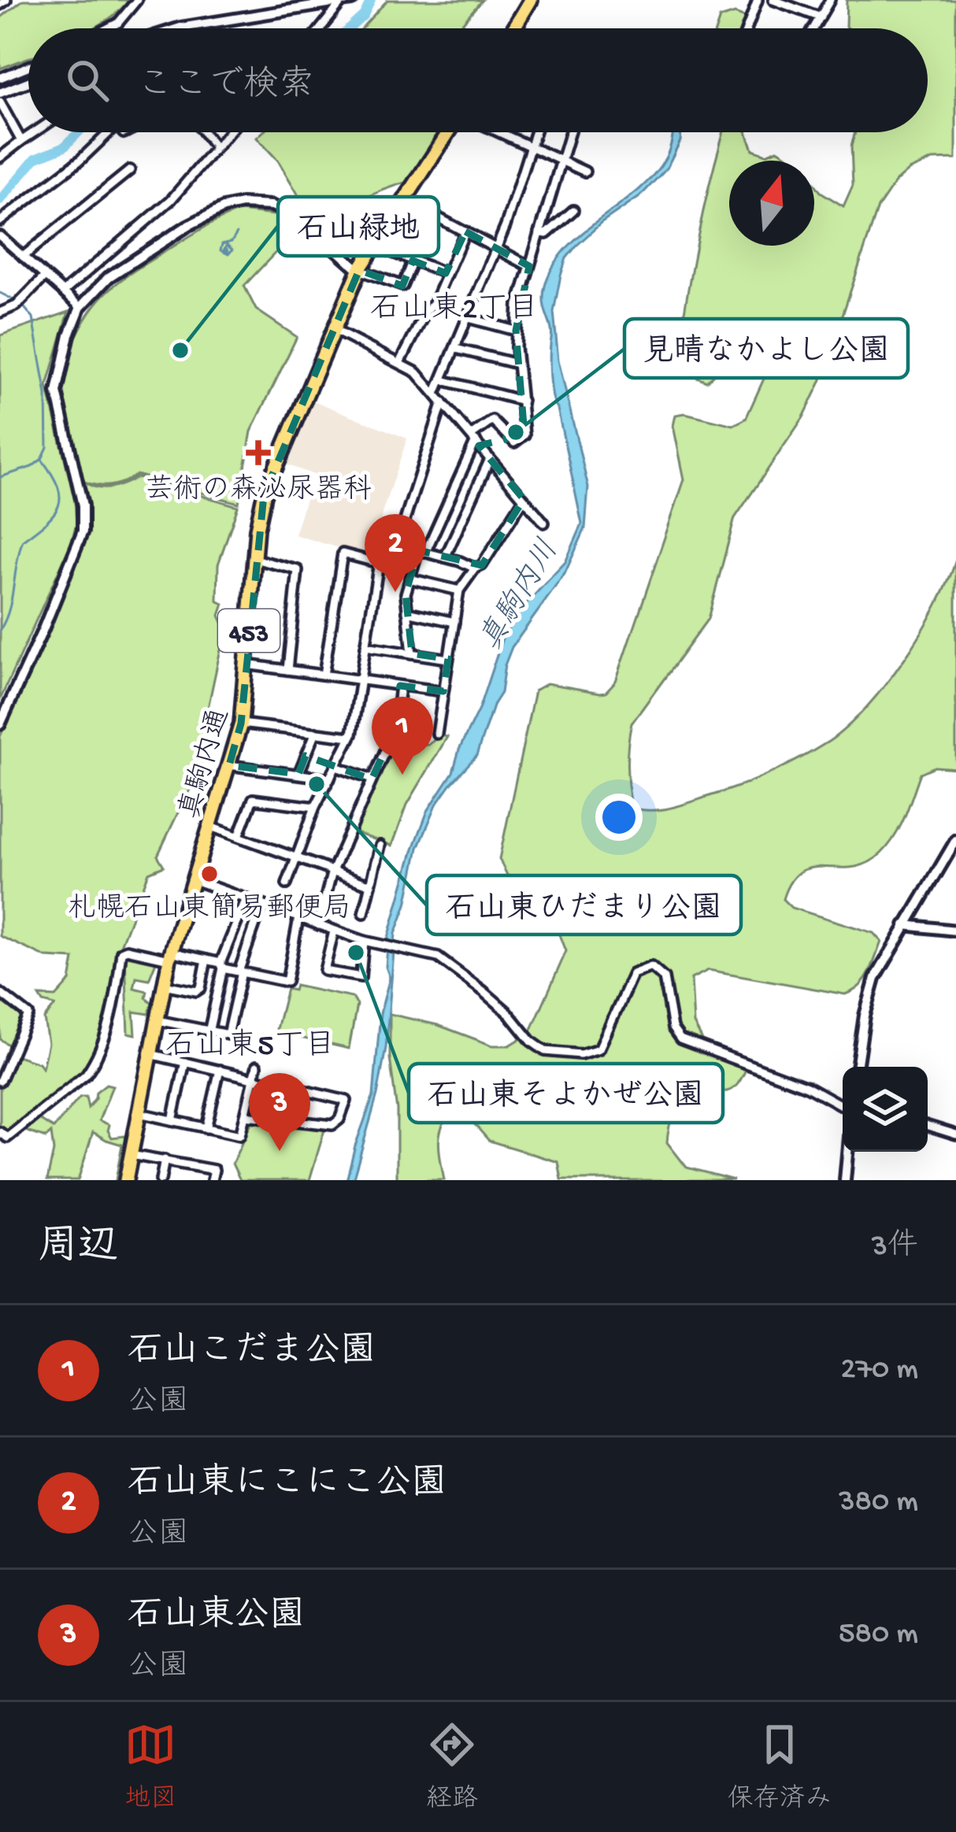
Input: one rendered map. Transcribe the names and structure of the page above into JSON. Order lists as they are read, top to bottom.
{
  "streets": {
    "highway": ["453", "真駒内通"]
  },
  "districts": ["石山東2丁目", "石山東5丁目"],
  "water": ["真駒内川"],
  "places": {
    "other": [
      "石山緑地",
      "見晴なかよし公園",
      "石山東ひだまり公園",
      "札幌石山東簡易郵便局",
      "石山東そよかぜ公園"
    ],
    "health": ["芸術の森泌尿器科"]
  },
  "north": "top",
  "page": {
    "search": "ここで検索",
    "pins": ["2", "1", "3"],
    "heading": ["周辺", "3件"],
    "list": [
      {
        "mark": "1",
        "name": "石山こだま公園",
        "note": "公園",
        "value": "270 m"
      },
      {
        "mark": "2",
        "name": "石山東にこにこ公園",
        "note": "公園",
        "value": "380 m"
      },
      {
        "mark": "3",
        "name": "石山東公園",
        "note": "公園",
        "value": "580 m"
      }
    ],
    "nav": ["地図", "経路", "保存済み"]
  }
}
